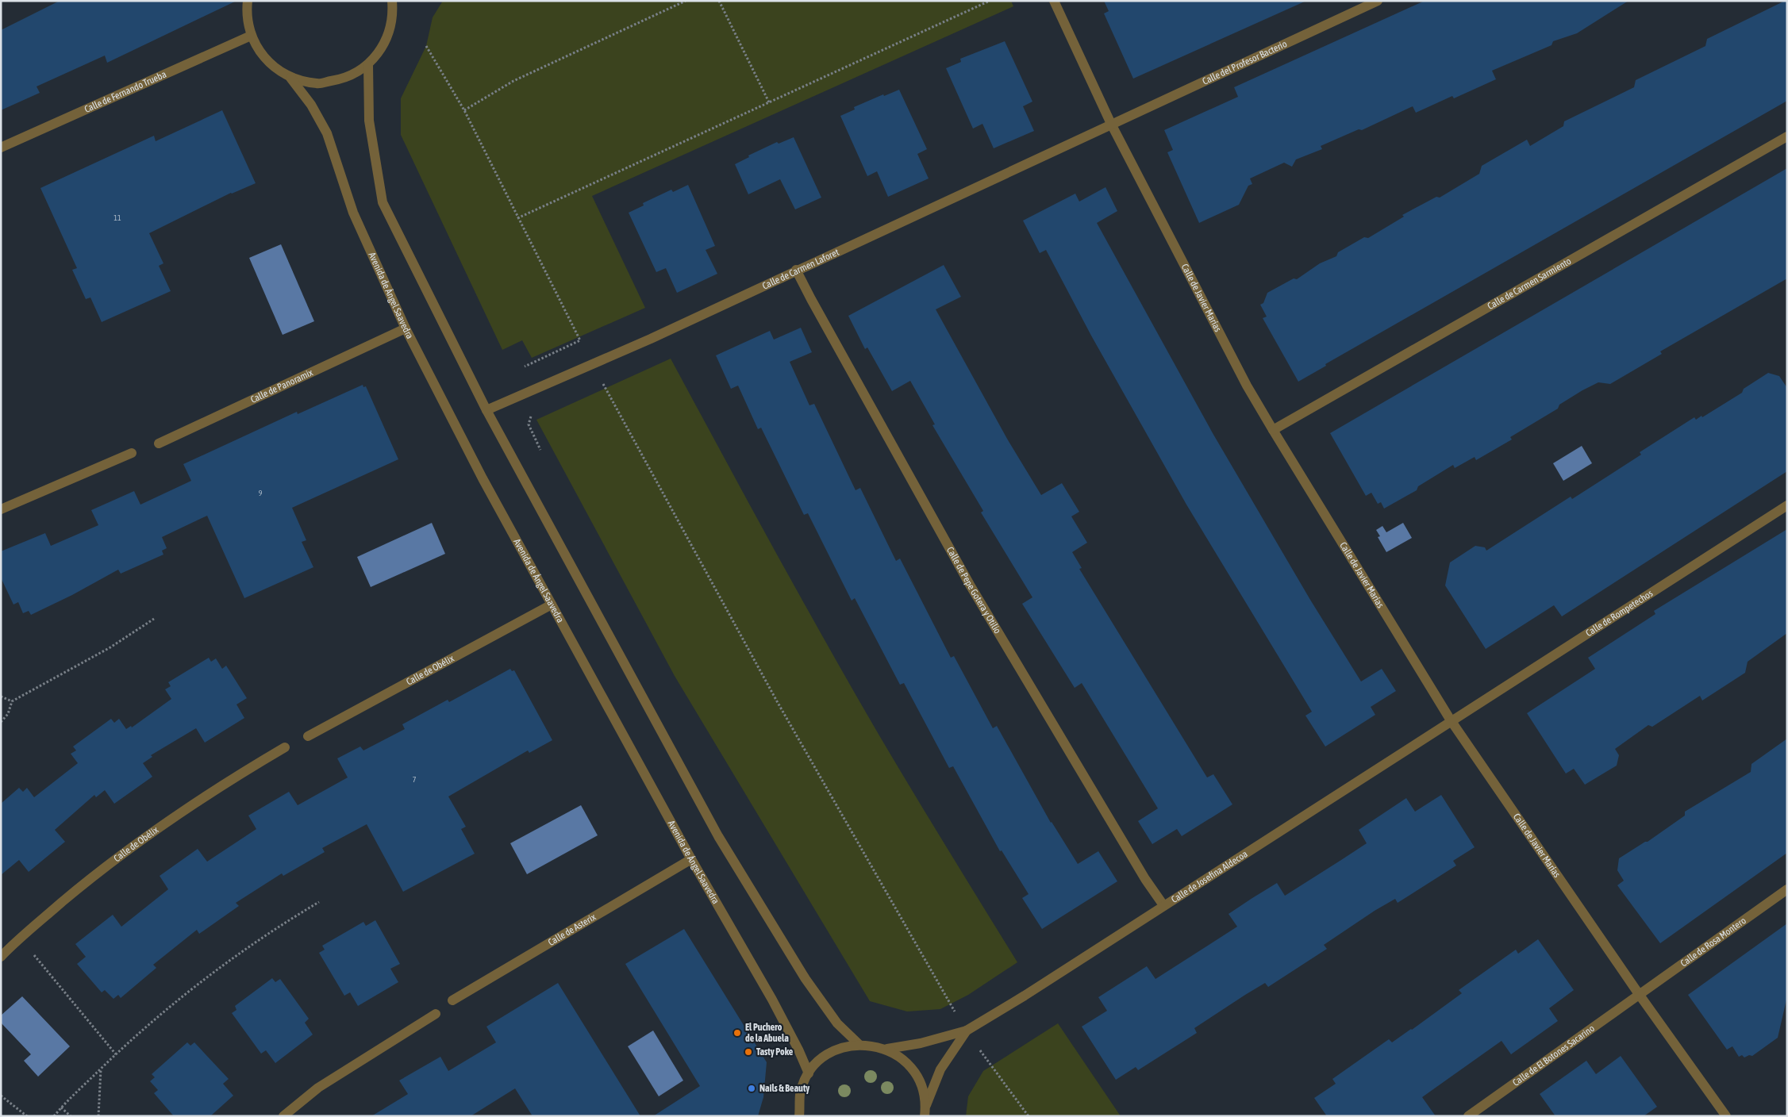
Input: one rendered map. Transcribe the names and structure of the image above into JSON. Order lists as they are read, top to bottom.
{
  "streets": {
    "street": [
      "Calle del Profesor Bacterio",
      "Calle de Fernando Trueba",
      "Calle de Carmen Laforet",
      "Calle de Carmen Sarmiento",
      "Avenida de Ángel Saavedra",
      "Calle de Javier Marías",
      "Calle de Panoramix",
      "Calle de Pepe Gotera y Otilio",
      "Calle de Rompetechos",
      "Calle de Obélix",
      "Calle de Josefina Aldecoa",
      "Calle de Asterix",
      "Calle de Rosa Montero",
      "Calle de El Botones Sacarino"
    ]
  },
  "crossings": [
    ["Calle del Profesor Bacterio", "Calle de Carmen Laforet"],
    ["Calle del Profesor Bacterio", "Calle de Javier Marías"],
    ["Calle de Carmen Laforet", "Calle de Javier Marías"],
    ["Calle de Carmen Laforet", "Calle de Pepe Gotera y Otilio"],
    ["Calle de Carmen Sarmiento", "Calle de Javier Marías"],
    ["Avenida de Ángel Saavedra", "Calle de Panoramix"],
    ["Avenida de Ángel Saavedra", "Calle de Obélix"],
    ["Avenida de Ángel Saavedra", "Calle de Asterix"],
    ["Calle de Javier Marías", "Calle de Rompetechos"],
    ["Calle de Javier Marías", "Calle de Josefina Aldecoa"],
    ["Calle de Javier Marías", "Calle de Rosa Montero"],
    ["Calle de Javier Marías", "Calle de El Botones Sacarino"],
    ["Calle de Pepe Gotera y Otilio", "Calle de Josefina Aldecoa"],
    ["Calle de Rompetechos", "Calle de Josefina Aldecoa"],
    ["Calle de Rosa Montero", "Calle de El Botones Sacarino"]
  ],
  "places": ["El Puchero de la Abuela", "Tasty Poke", "Nails & Beauty"],
  "house_numbers": ["11", "9", "7"]
}
